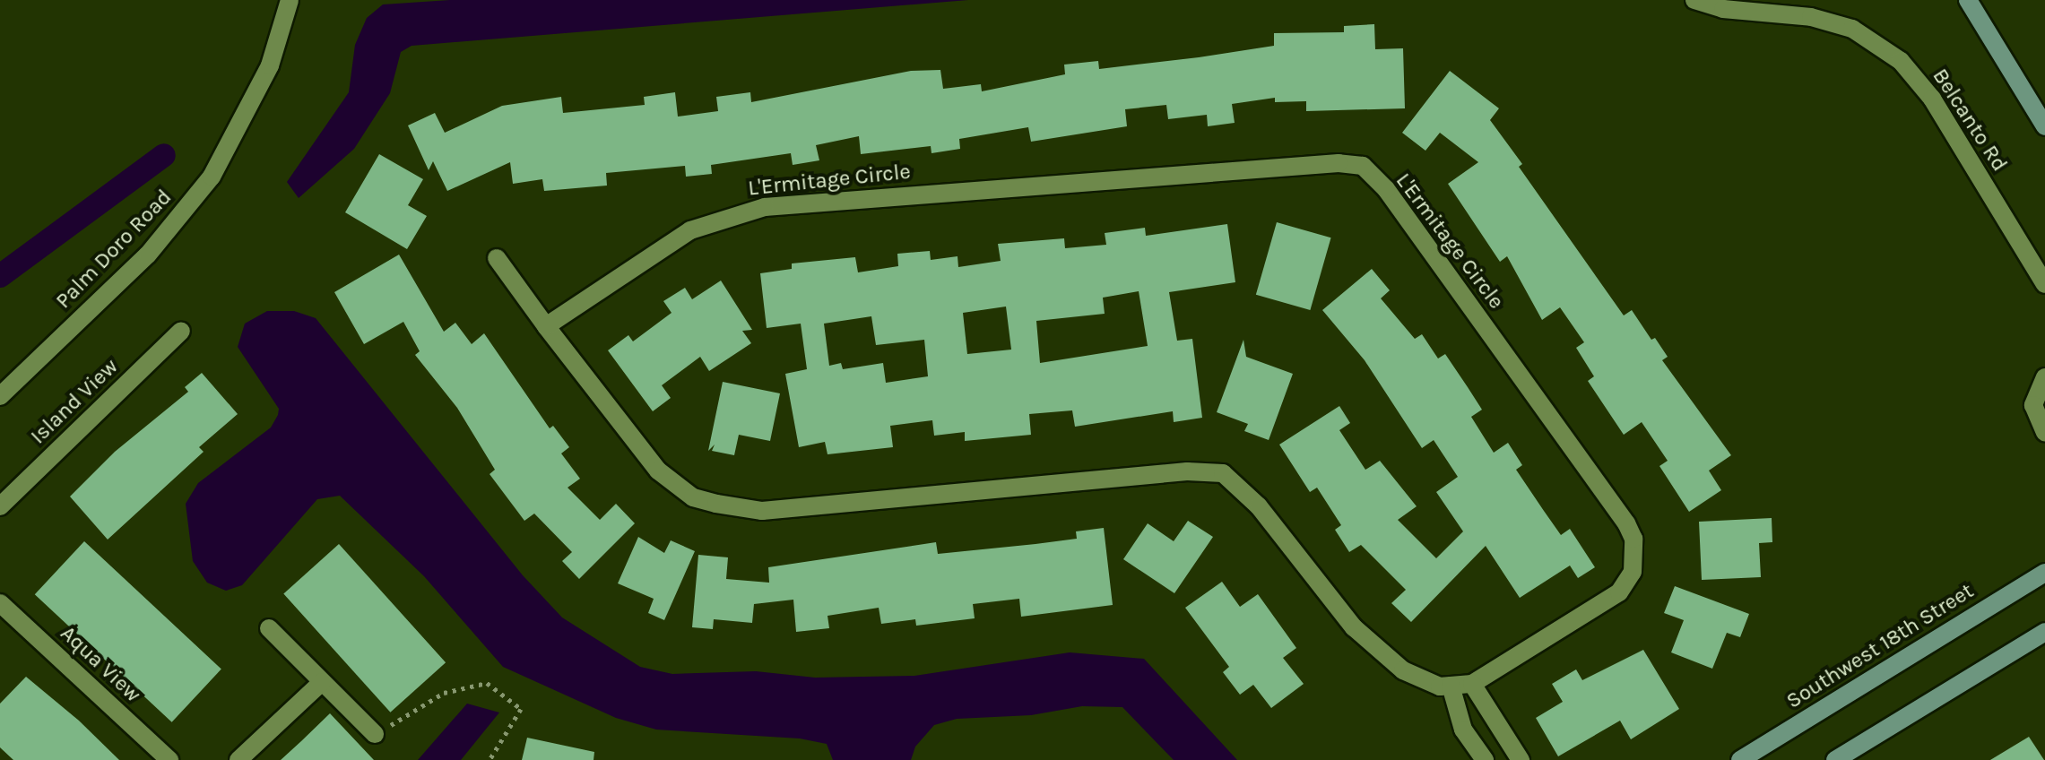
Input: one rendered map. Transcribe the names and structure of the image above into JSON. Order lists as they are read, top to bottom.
{
  "streets": {
    "main road": ["Southwest 18th Street"],
    "street": [
      "Belcanto Rd",
      "L'Ermitage Circle",
      "Palm Doro Road",
      "Island View",
      "Aqua View"
    ]
  }
}
